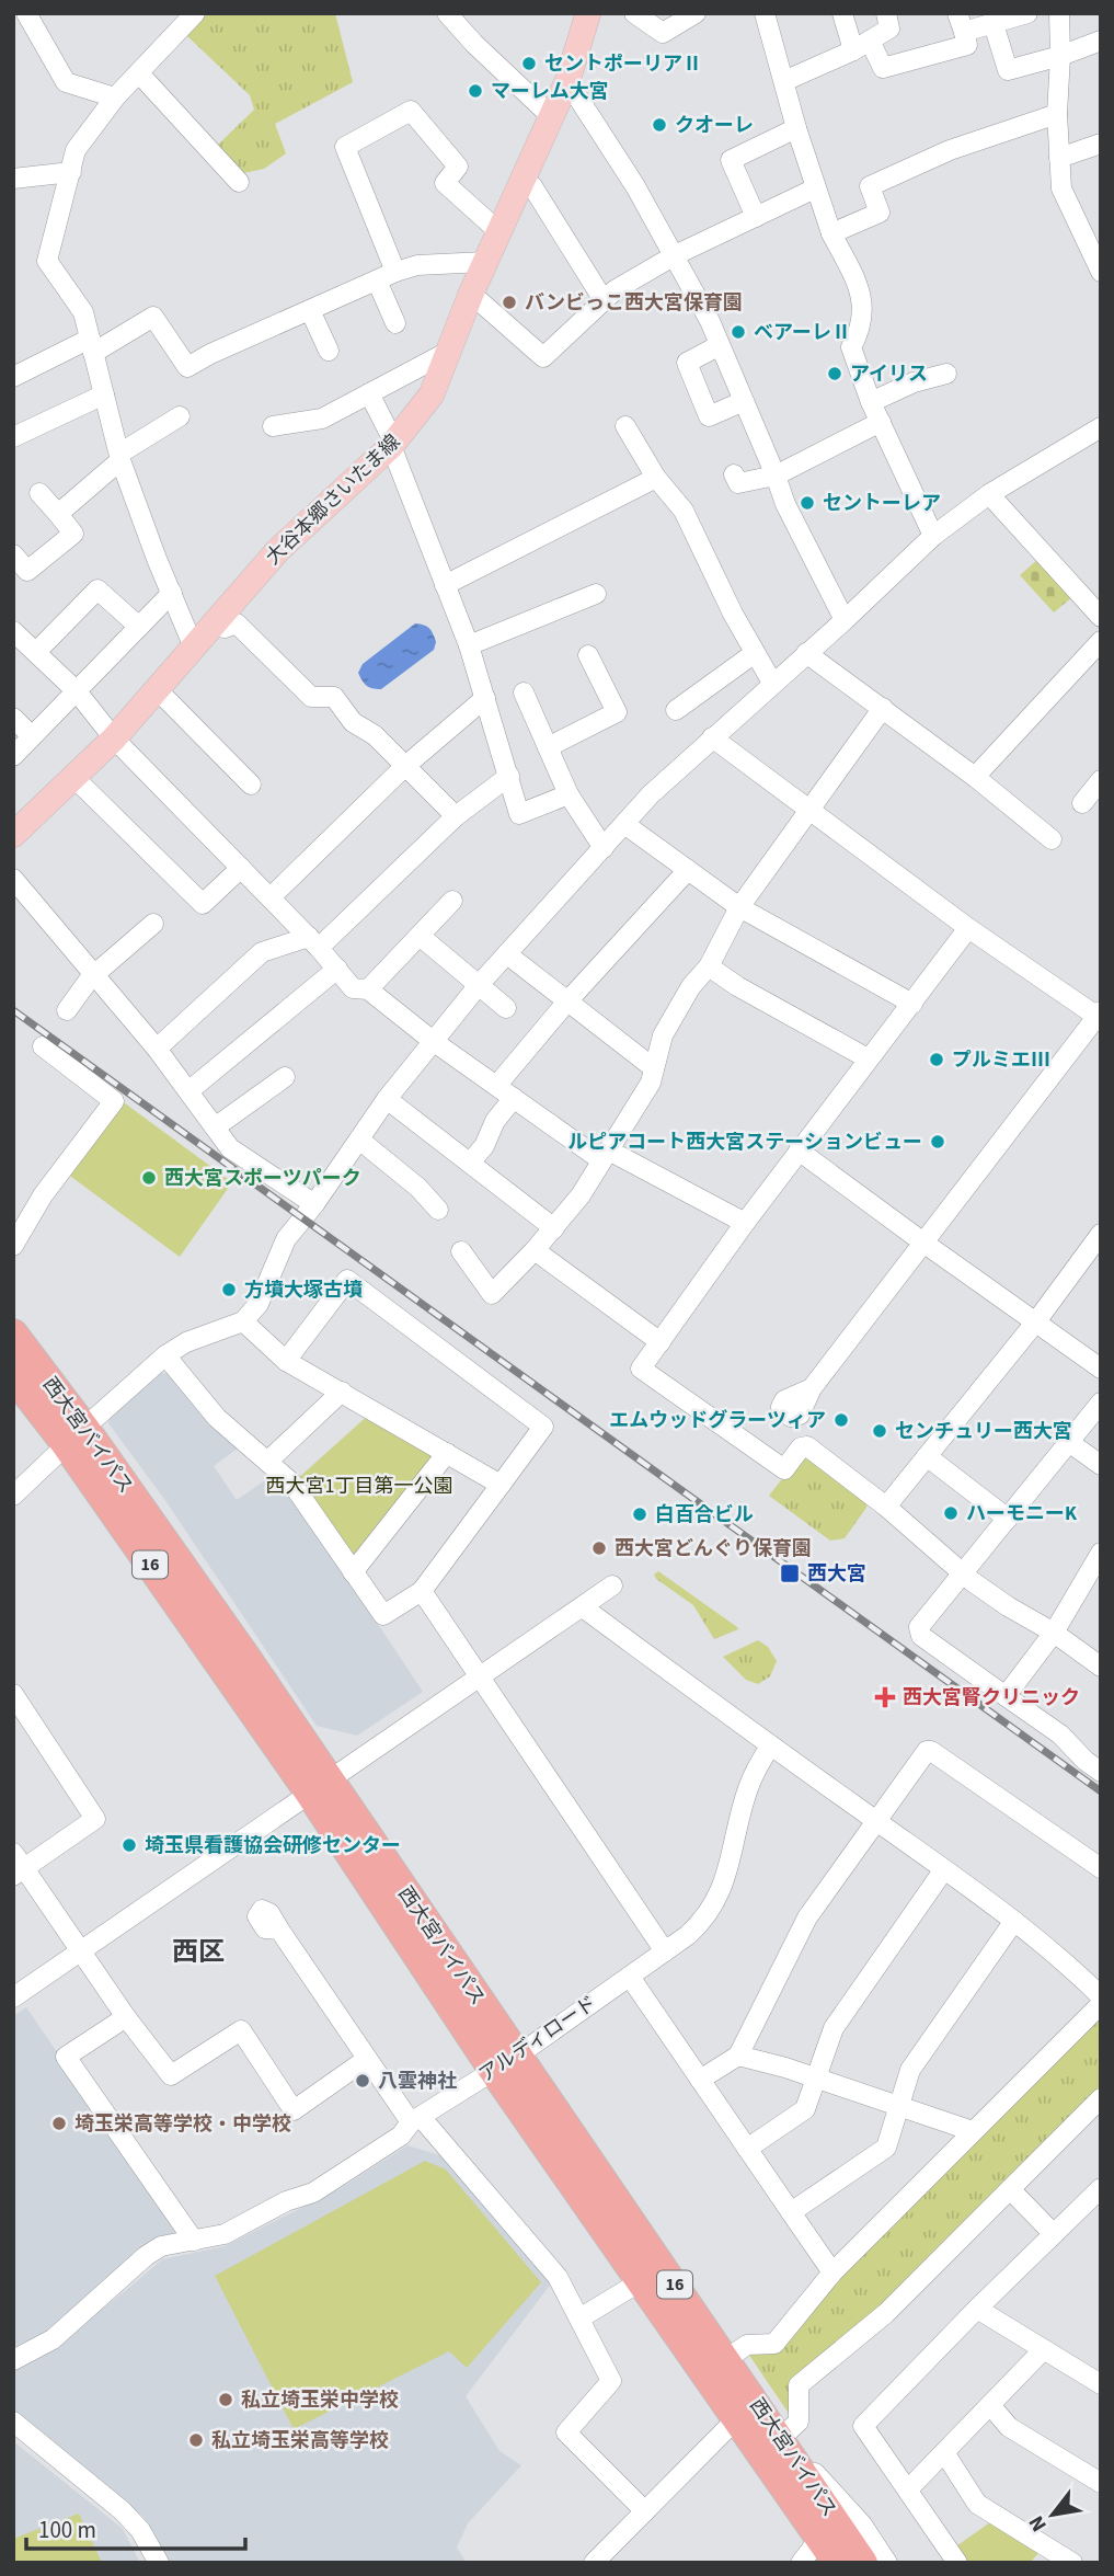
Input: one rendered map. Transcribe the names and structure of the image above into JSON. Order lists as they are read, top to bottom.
{
  "streets": {
    "highway": ["西大宮バイパス", "16"],
    "main road": ["大谷本郷さいたま線"],
    "street": ["アルディロード"]
  },
  "crossings": [
    ["西大宮バイパス", "アルディロード"]
  ],
  "districts": ["西区"],
  "parks": ["西大宮1丁目第一公園"],
  "places": {
    "other": [
      "セントポーリアⅡ",
      "マーレム大宮",
      "クオーレ",
      "バンビっこ西大宮保育園",
      "ベアーレⅡ",
      "アイリス",
      "セントーレア",
      "プルミエⅢ",
      "ルピアコート西大宮ステーションビュー",
      "西大宮スポーツパーク",
      "方墳大塚古墳",
      "エムウッドグラーツィア",
      "センチュリー西大宮",
      "ハーモニーK",
      "白百合ビル",
      "西大宮どんぐり保育園",
      "埼玉県看護協会研修センター",
      "八雲神社",
      "埼玉栄高等学校・中学校",
      "私立埼玉栄中学校",
      "私立埼玉栄高等学校"
    ],
    "transit": ["西大宮"],
    "health": ["西大宮腎クリニック"]
  },
  "scale_bar": "100 m",
  "north": "bottom left"
}
